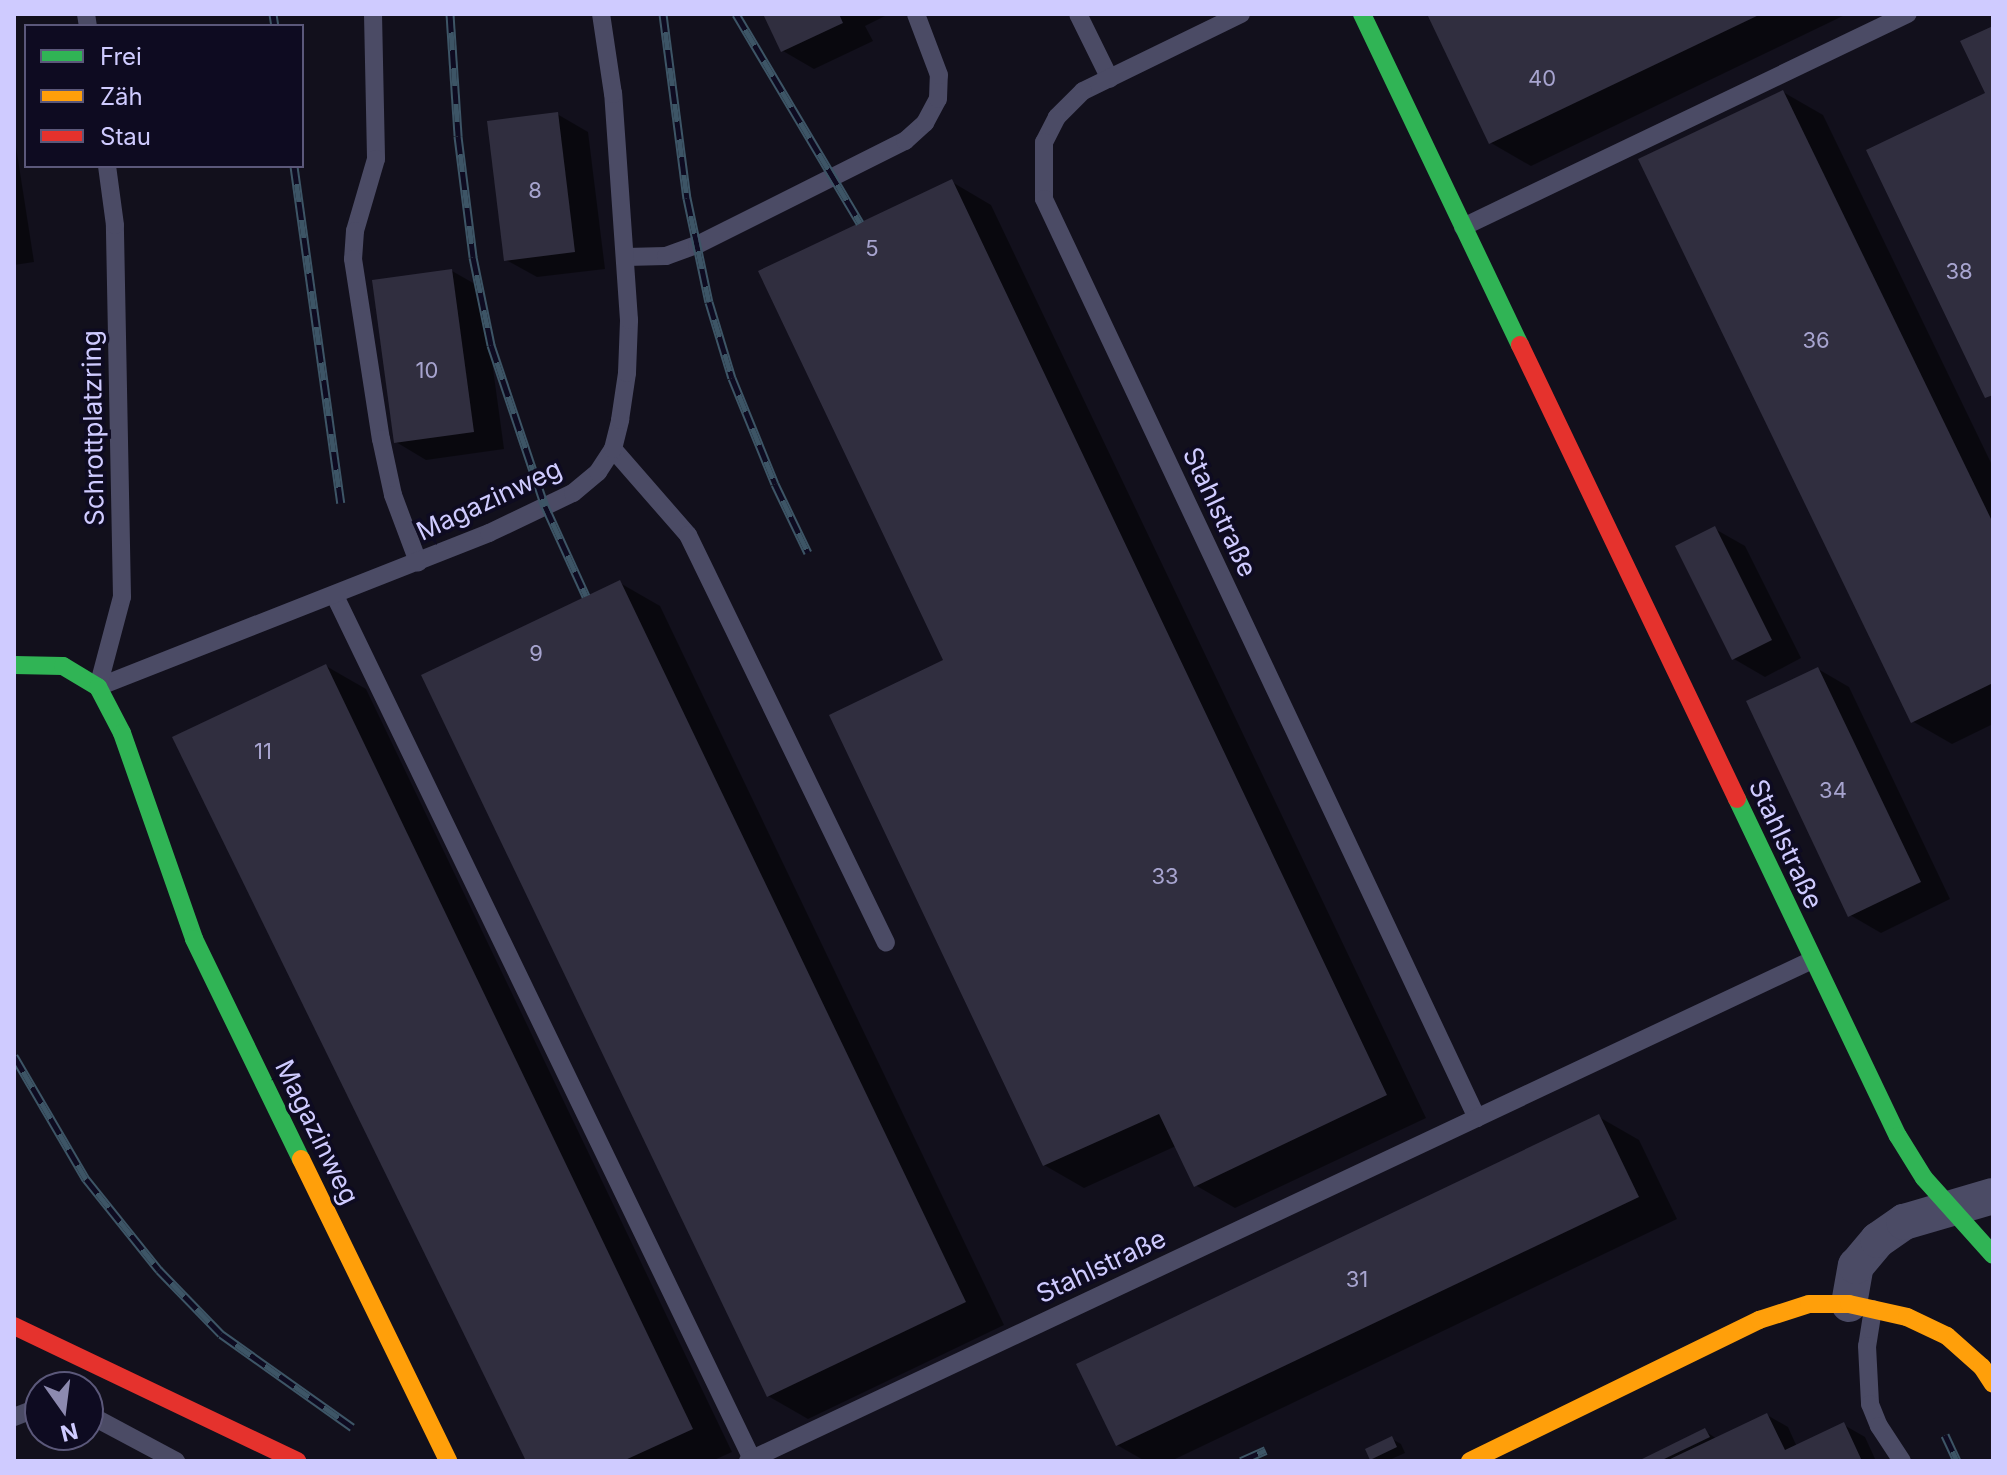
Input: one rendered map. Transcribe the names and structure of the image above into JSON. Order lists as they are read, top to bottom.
{
  "streets": {
    "street": ["Magazinweg", "Stahlstraße"],
    "lane": ["Schrottplatzring"]
  },
  "crossings": [
    ["Schrottplatzring", "Magazinweg"]
  ],
  "house_numbers": [
    "40",
    "8",
    "5",
    "38",
    "36",
    "10",
    "9",
    "11",
    "34",
    "33",
    "31"
  ],
  "legend": ["Frei", "Zäh", "Stau"],
  "north": "bottom"
}
